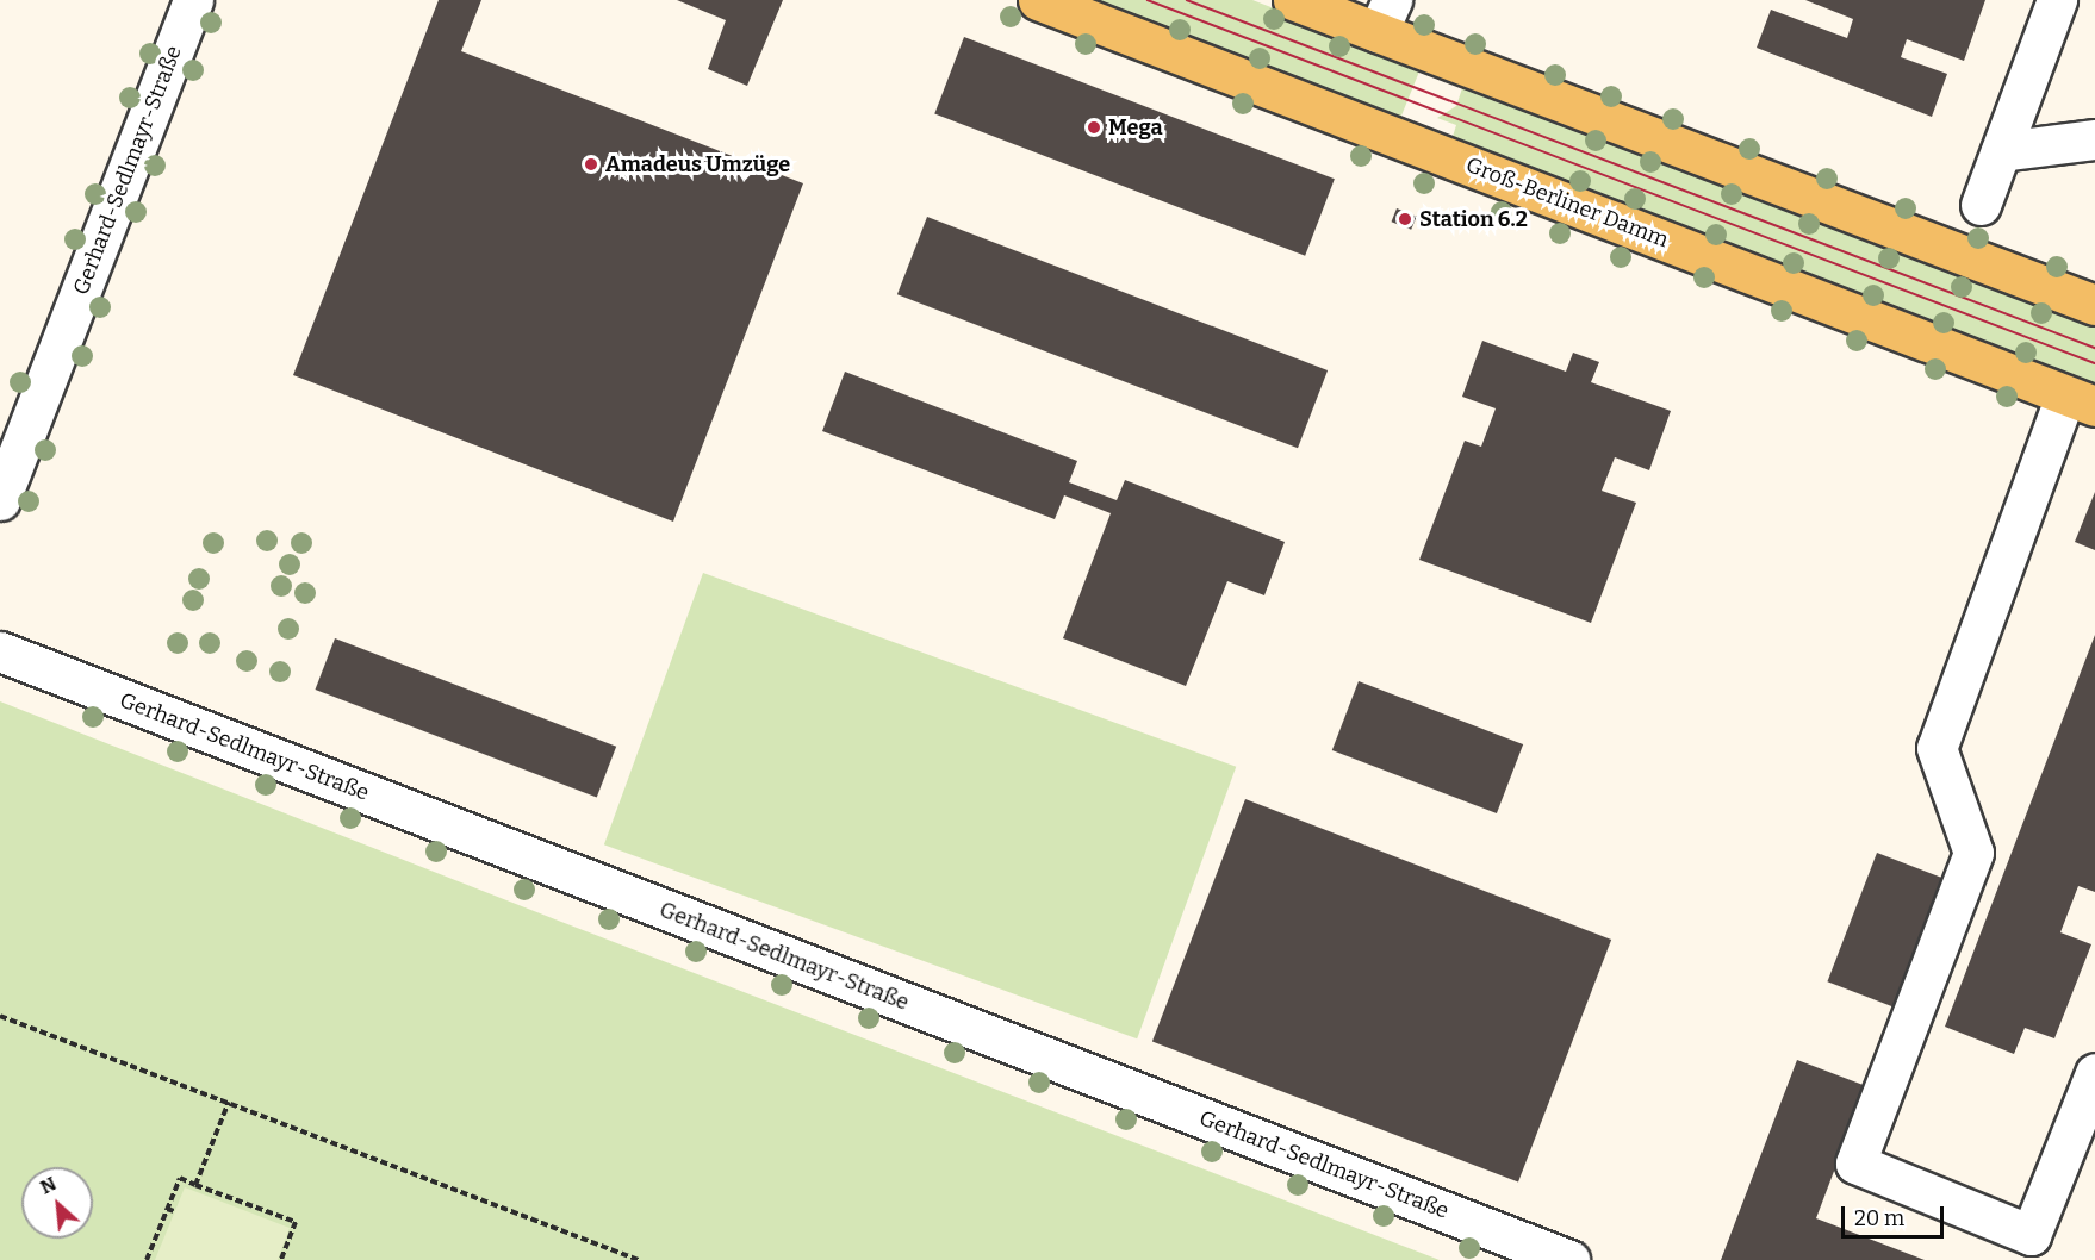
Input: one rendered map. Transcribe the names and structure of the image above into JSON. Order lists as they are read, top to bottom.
{
  "streets": {
    "main road": ["Groß-Berliner Damm"],
    "street": ["Gerhard-Sedlmayr-Straße"]
  },
  "places": ["Mega", "Amadeus Umzüge", "Station 6.2"],
  "scale_bar": "20 m",
  "north": "top left"
}
